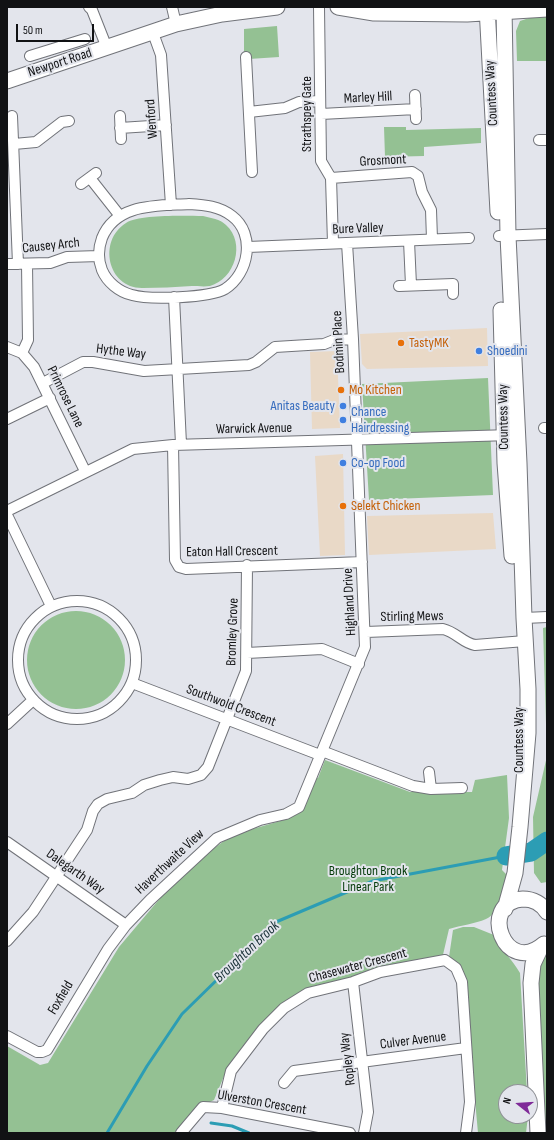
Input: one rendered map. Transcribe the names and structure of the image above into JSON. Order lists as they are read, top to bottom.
{
  "streets": {
    "street": [
      "Newport Road",
      "Countess Way",
      "Marley Hill",
      "Strathspey Gate",
      "Wenford",
      "Grosmont",
      "Bure Valley",
      "Causey Arch",
      "Bodmin Place",
      "Hythe Way",
      "Primrose Lane",
      "Warwick Avenue",
      "Eaton Hall Crescent",
      "Highland Drive",
      "Stirling Mews",
      "Bromley Grove",
      "Southwold Crescent",
      "Haverthwaite View",
      "Dalegarth Way",
      "Chasewater Crescent",
      "Foxfield",
      "Culver Avenue",
      "Ropley Way",
      "Ulverston Crescent"
    ]
  },
  "crossings": [
    ["Newport Road", "Wenford"],
    ["Countess Way", "Warwick Avenue"],
    ["Countess Way", "Stirling Mews"],
    ["Marley Hill", "Strathspey Gate"],
    ["Strathspey Gate", "Grosmont"],
    ["Strathspey Gate", "Bure Valley"],
    ["Wenford", "Bure Valley"],
    ["Wenford", "Causey Arch"],
    ["Grosmont", "Bure Valley"],
    ["Bure Valley", "Causey Arch"],
    ["Bure Valley", "Bodmin Place"],
    ["Bodmin Place", "Hythe Way"],
    ["Bodmin Place", "Warwick Avenue"],
    ["Bodmin Place", "Highland Drive"],
    ["Hythe Way", "Primrose Lane"],
    ["Primrose Lane", "Warwick Avenue"],
    ["Warwick Avenue", "Eaton Hall Crescent"],
    ["Warwick Avenue", "Highland Drive"],
    ["Eaton Hall Crescent", "Highland Drive"],
    ["Eaton Hall Crescent", "Bromley Grove"],
    ["Highland Drive", "Stirling Mews"],
    ["Highland Drive", "Southwold Crescent"],
    ["Highland Drive", "Haverthwaite View"],
    ["Bromley Grove", "Southwold Crescent"],
    ["Bromley Grove", "Dalegarth Way"],
    ["Southwold Crescent", "Haverthwaite View"],
    ["Haverthwaite View", "Dalegarth Way"],
    ["Haverthwaite View", "Foxfield"],
    ["Dalegarth Way", "Foxfield"],
    ["Chasewater Crescent", "Culver Avenue"],
    ["Chasewater Crescent", "Ropley Way"],
    ["Chasewater Crescent", "Ulverston Crescent"],
    ["Culver Avenue", "Ropley Way"]
  ],
  "water": ["Broughton Brook"],
  "parks": ["Broughton Brook Linear Park"],
  "places": [
    "TastyMK",
    "Shoedini",
    "Mo Kitchen",
    "Anitas Beauty",
    "Chance Hairdressing",
    "Co-op Food",
    "Selekt Chicken"
  ],
  "scale_bar": "50 m",
  "north": "left"
}
